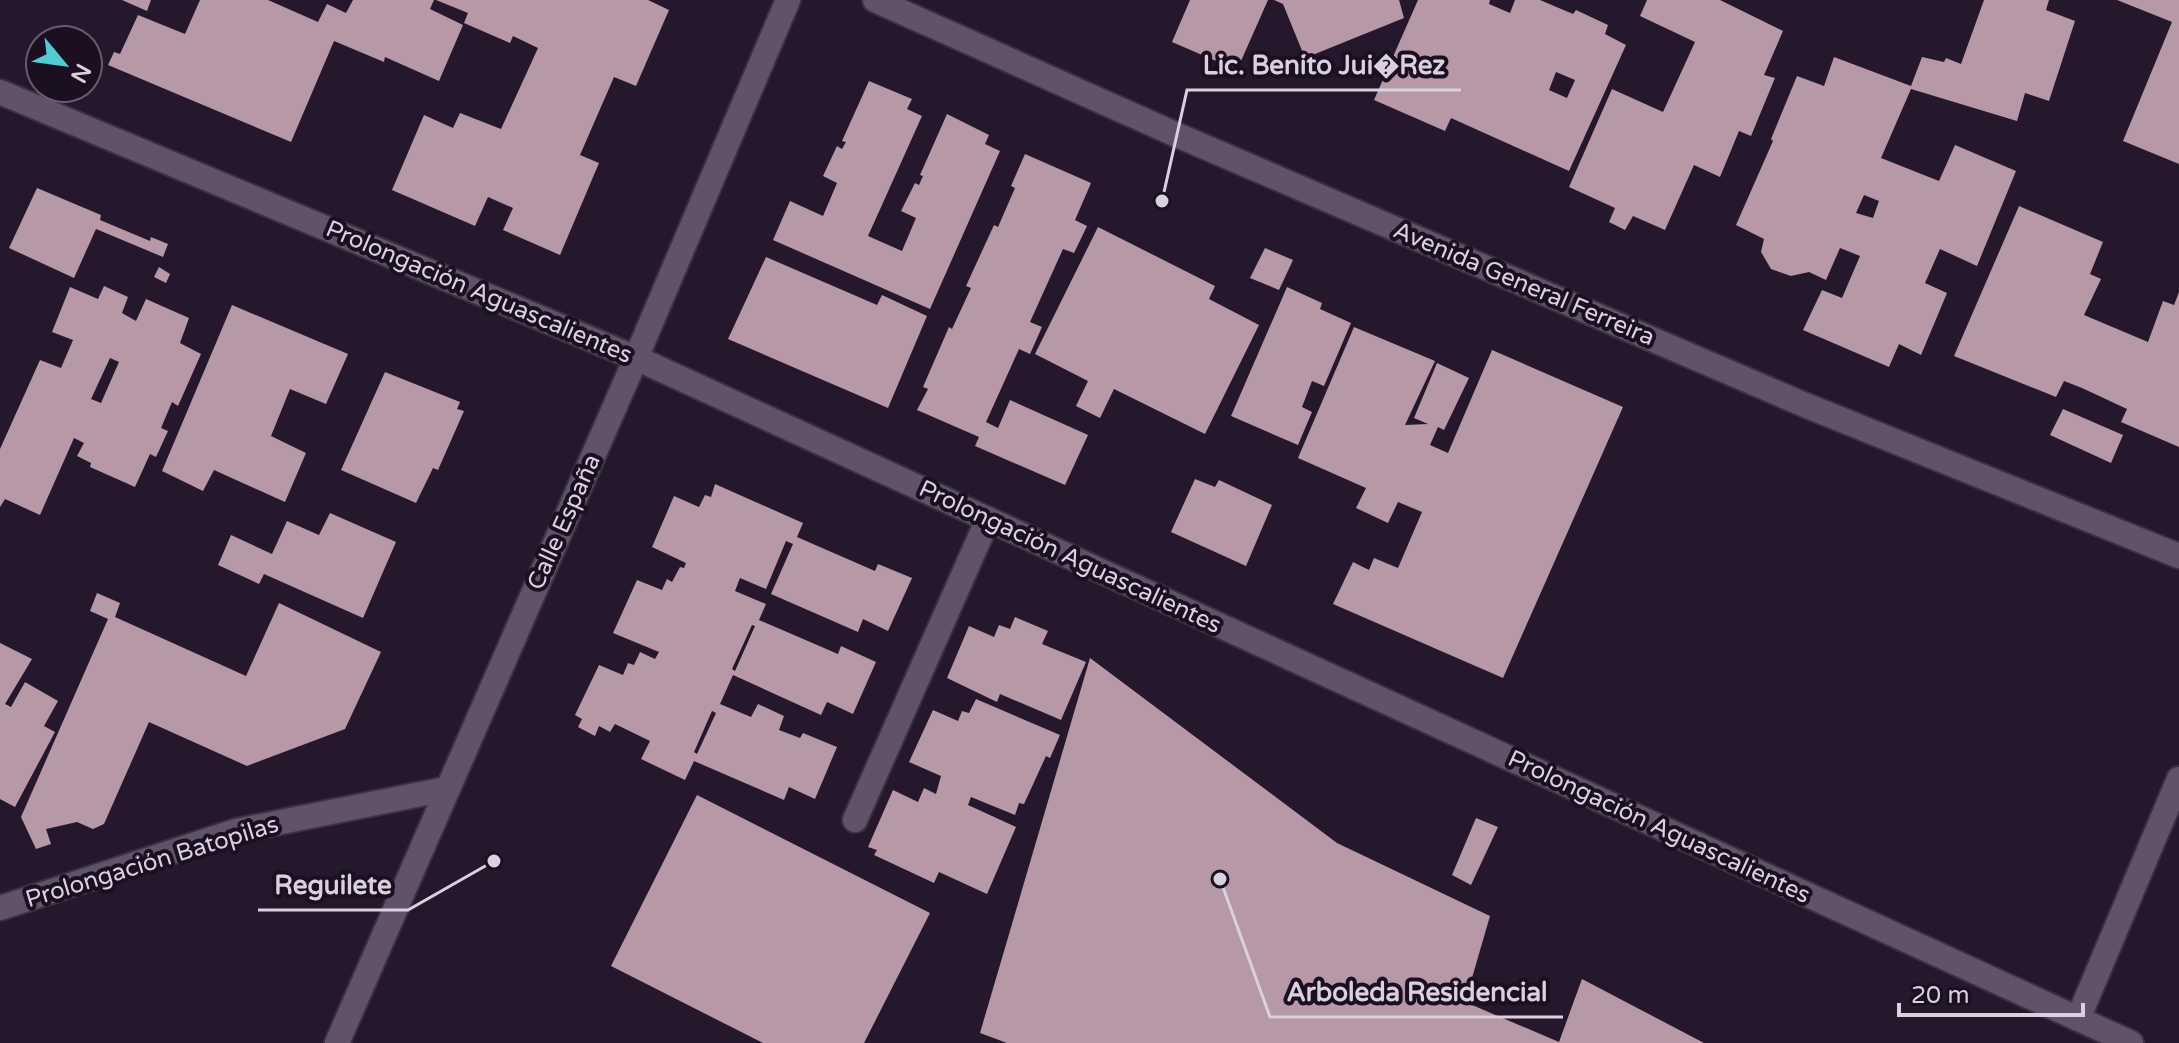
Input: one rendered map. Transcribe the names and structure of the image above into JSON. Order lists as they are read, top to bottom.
{
  "streets": {
    "street": [
      "Avenida General Ferreira",
      "Prolongación Aguascalientes",
      "Calle España",
      "Prolongación Batopilas"
    ]
  },
  "crossings": [
    ["Prolongación Aguascalientes", "Calle España"],
    ["Calle España", "Prolongación Batopilas"]
  ],
  "places": ["Lic. Benito Jui�Rez", "Reguilete", "Arboleda Residencial"],
  "scale_bar": "20 m",
  "north": "bottom right"
}
